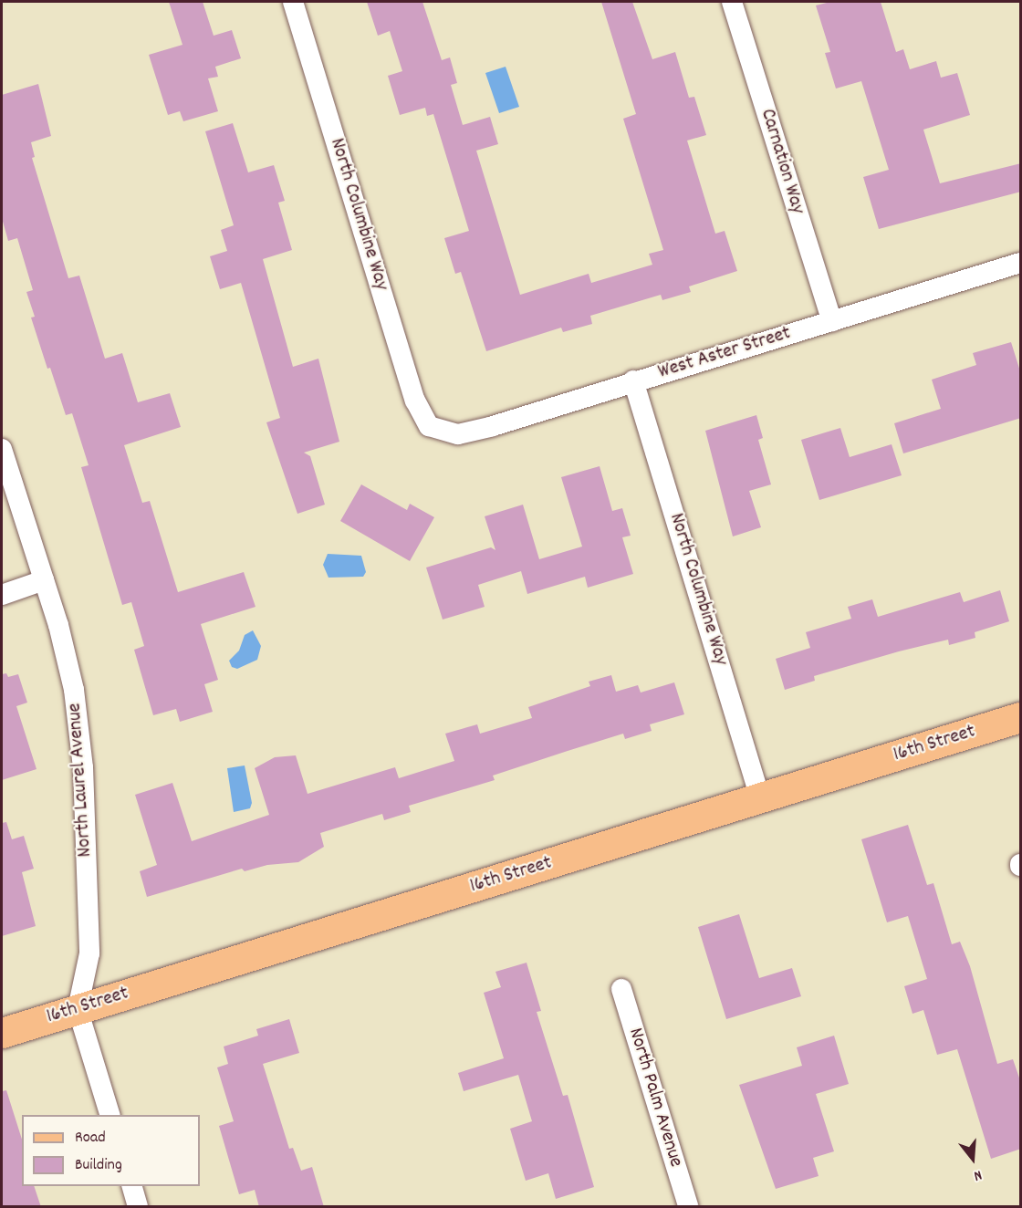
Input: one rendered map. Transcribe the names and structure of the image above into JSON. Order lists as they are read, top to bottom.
{
  "streets": {
    "main road": ["16th Street"],
    "street": [
      "Carnation Way",
      "North Columbine Way",
      "West Aster Street",
      "North Laurel Avenue",
      "North Palm Avenue"
    ]
  },
  "crossings": [
    ["Carnation Way", "West Aster Street"],
    ["North Columbine Way", "West Aster Street"],
    ["North Columbine Way", "16th Street"],
    ["16th Street", "North Laurel Avenue"]
  ],
  "legend": ["Road", "Building"],
  "north": "bottom"
}
